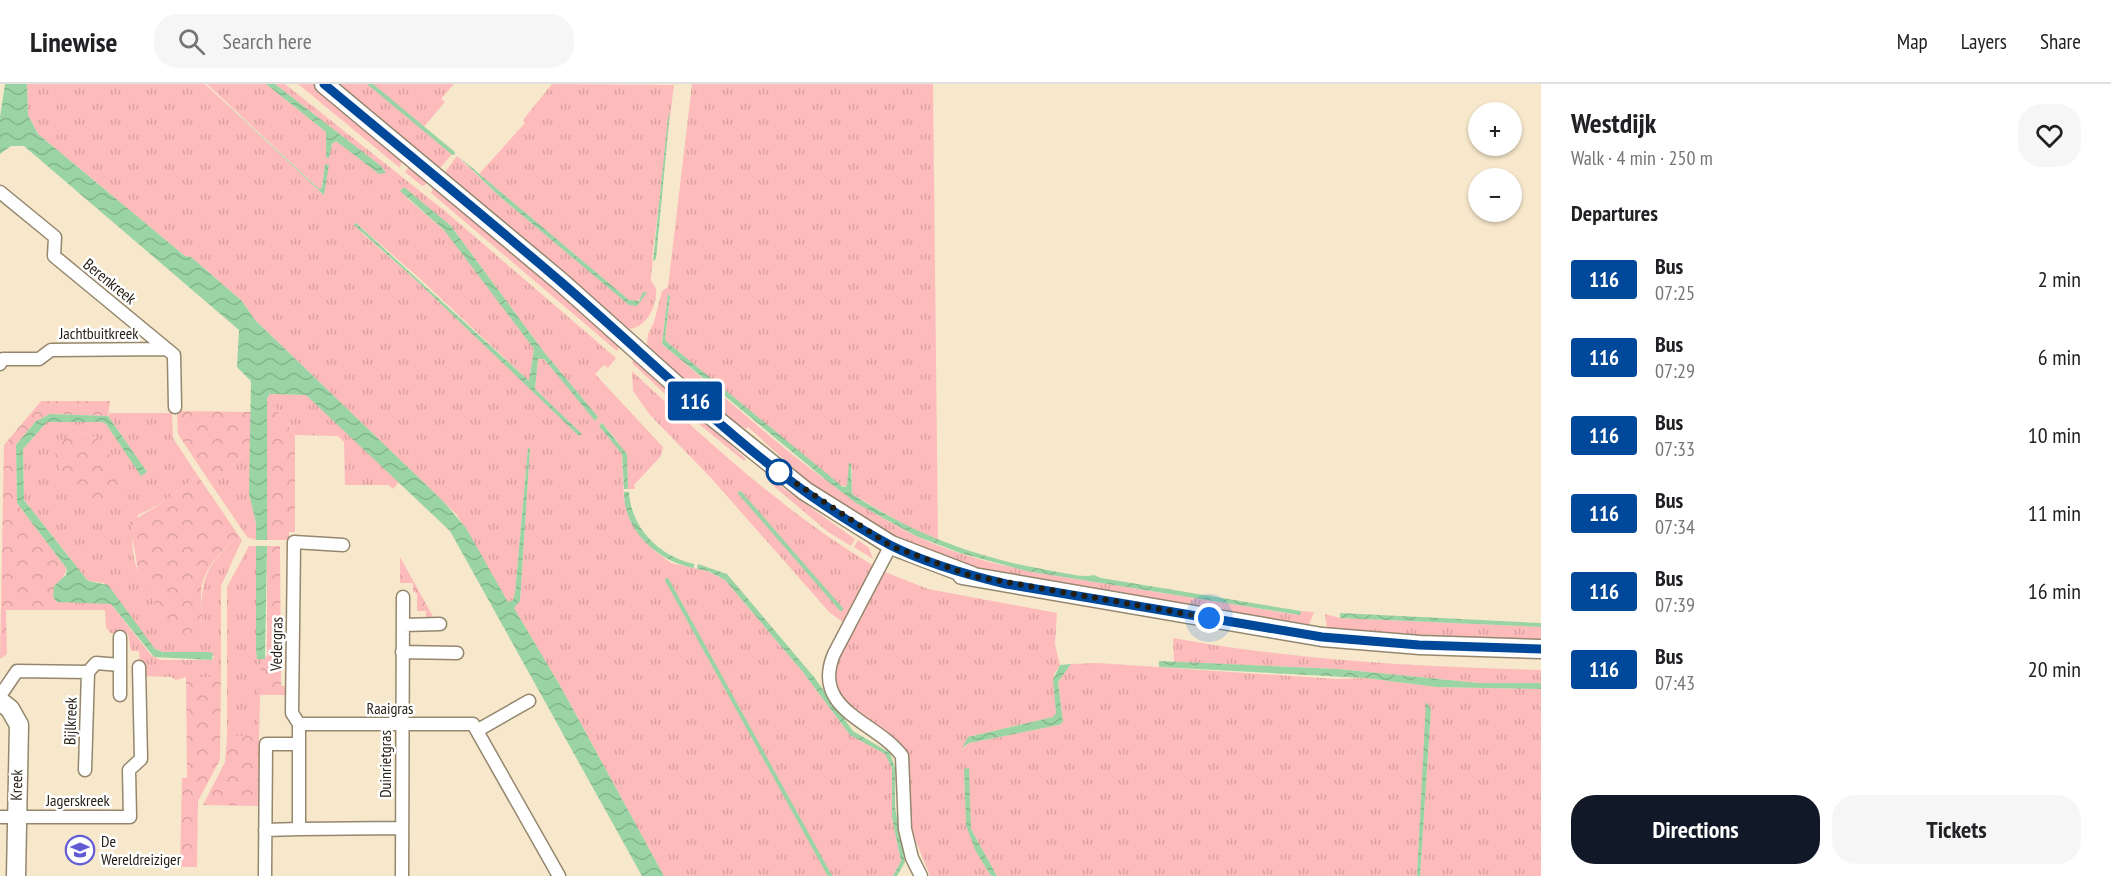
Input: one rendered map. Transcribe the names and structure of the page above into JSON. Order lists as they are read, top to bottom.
{
  "streets": {
    "main road": ["Kreek"],
    "street": [
      "Berenkreek",
      "Jachtbuitkreek",
      "Vedergras",
      "Raaigras",
      "Bijlkreek",
      "Duinrietgras",
      "Jagerskreek"
    ]
  },
  "crossings": [
    ["Berenkreek", "Jachtbuitkreek"],
    ["Vedergras", "Raaigras"],
    ["Raaigras", "Duinrietgras"],
    ["Kreek", "Jagerskreek"]
  ],
  "places": {
    "school or university": ["De Wereldreiziger"]
  },
  "lines": ["bus line 116"],
  "page": {
    "header": "Linewise",
    "search": "Search here",
    "nav": ["Map", "Layers", "Share"],
    "on_map": "116",
    "heading": [
      ["Westdijk", "Walk · 4 min · 250 m"],
      "Departures"
    ],
    "map_buttons": ["+", "−"],
    "list": [
      {
        "mark": "116",
        "name": "Bus",
        "note": "07:25",
        "value": "2 min"
      },
      {
        "mark": "116",
        "name": "Bus",
        "note": "07:29",
        "value": "6 min"
      },
      {
        "mark": "116",
        "name": "Bus",
        "note": "07:33",
        "value": "10 min"
      },
      {
        "mark": "116",
        "name": "Bus",
        "note": "07:34",
        "value": "11 min"
      },
      {
        "mark": "116",
        "name": "Bus",
        "note": "07:39",
        "value": "16 min"
      },
      {
        "mark": "116",
        "name": "Bus",
        "note": "07:43",
        "value": "20 min"
      }
    ],
    "buttons": ["Directions", "Tickets"]
  }
}
